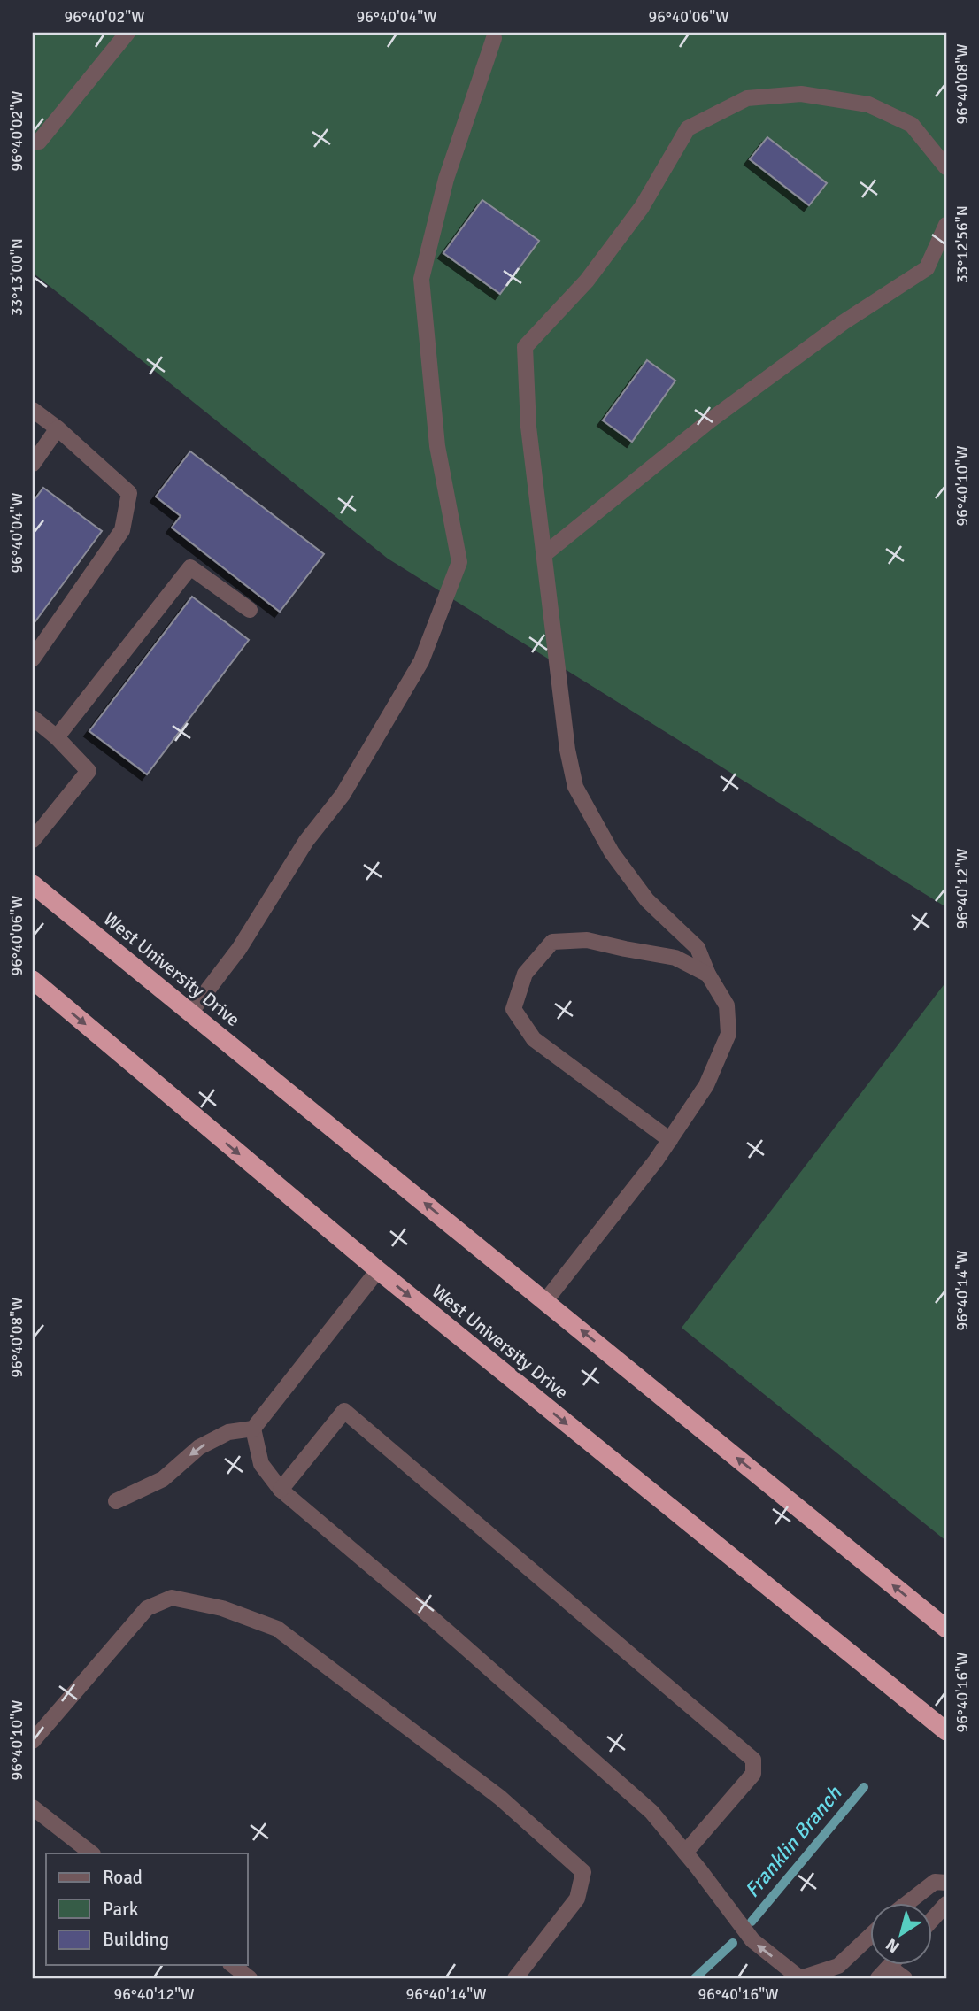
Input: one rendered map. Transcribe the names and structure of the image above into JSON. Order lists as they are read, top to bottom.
{
  "streets": {
    "highway": ["West University Drive"]
  },
  "water": ["Franklin Branch"],
  "legend": ["Road", "Park", "Building"],
  "north": "bottom left",
  "coordinates": [
    "96°40'02\"W",
    "96°40'04\"W",
    "96°40'06\"W",
    "96°40'08\"W",
    "33°12'56\"N",
    "33°13'00\"N",
    "96°40'10\"W",
    "96°40'12\"W",
    "96°40'14\"W",
    "96°40'16\"W"
  ]
}
